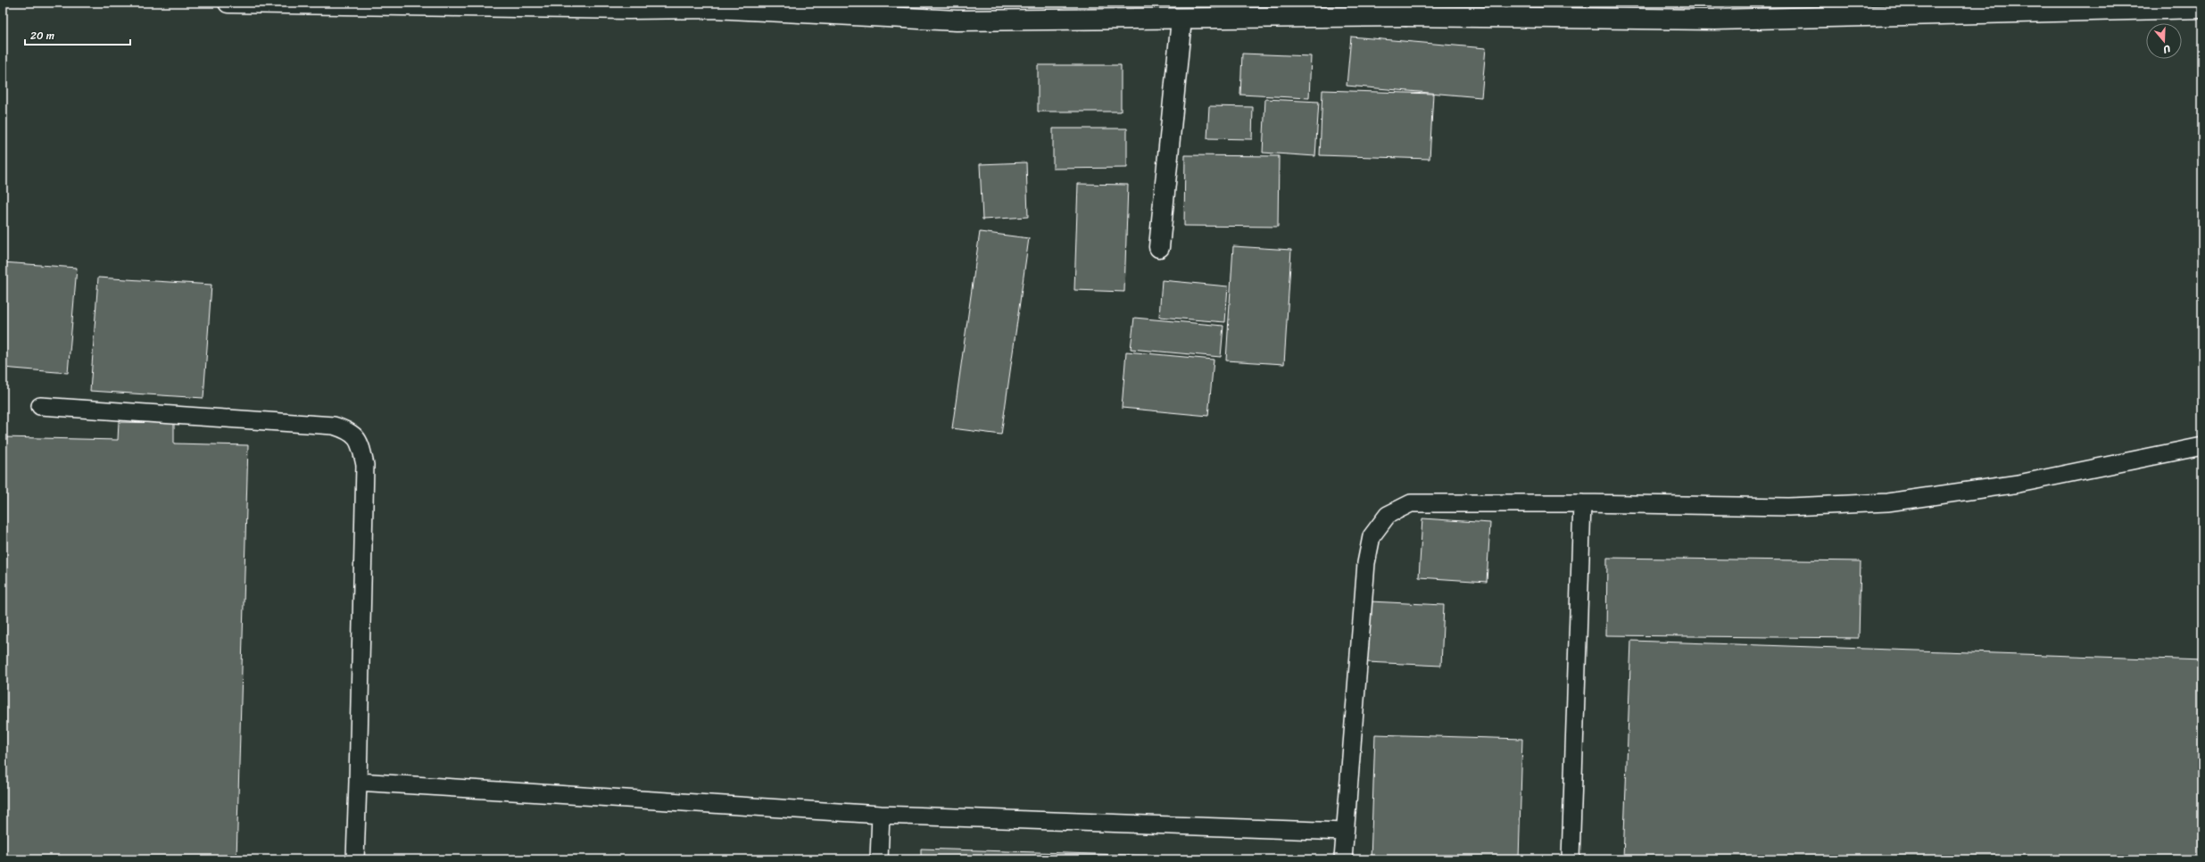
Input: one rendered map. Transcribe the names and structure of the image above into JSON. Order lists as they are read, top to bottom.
{
  "scale_bar": "20 m",
  "north": "bottom"
}
